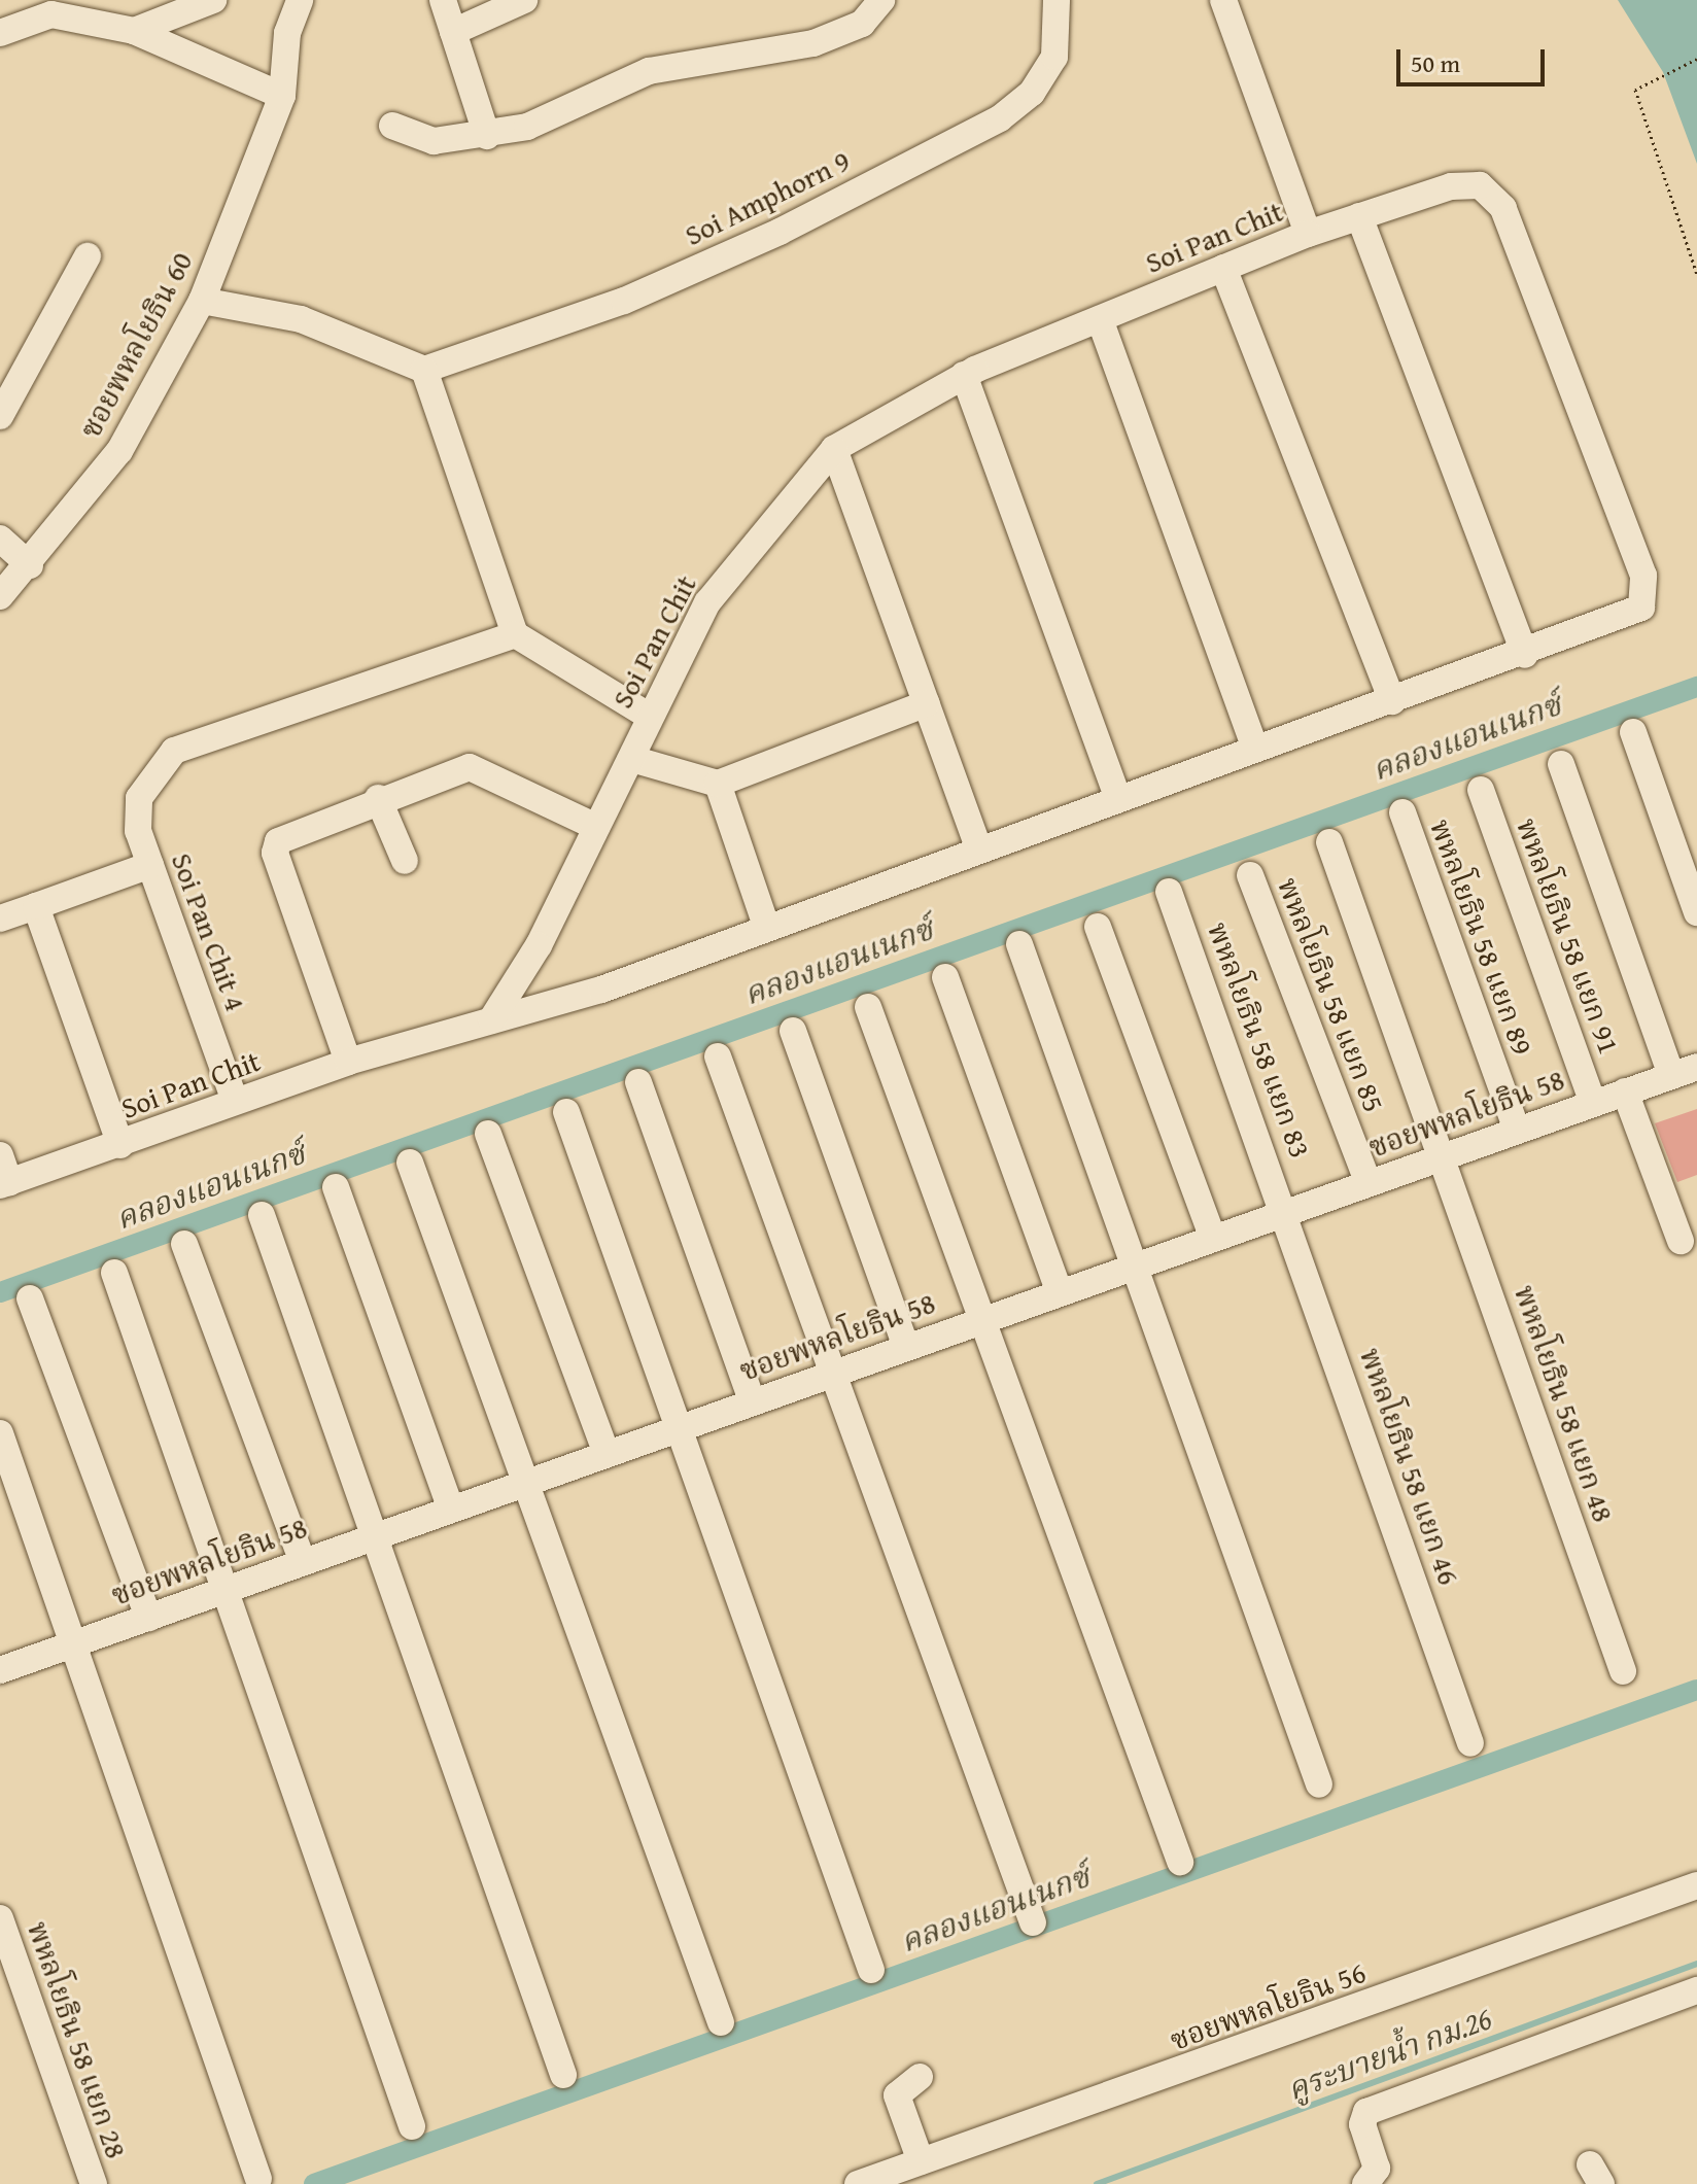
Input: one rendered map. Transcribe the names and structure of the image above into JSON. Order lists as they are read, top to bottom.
{
  "streets": {
    "street": [
      "Soi Amphorn 9",
      "Soi Pan Chit",
      "ซอยพหลโยธิน 60",
      "Soi Pan Chit 4",
      "พหลโยธิน 58 แยก 91",
      "พหลโยธิน 58 แยก 89",
      "พหลโยธิน 58 แยก 85",
      "พหลโยธิน 58 แยก 83",
      "ซอยพหลโยธิน 58",
      "พหลโยธิน 58 แยก 48",
      "พหลโยธิน 58 แยก 46",
      "ซอยพหลโยธิน 56",
      "พหลโยธิน 58 แยก 28"
    ]
  },
  "crossings": [
    ["Soi Pan Chit", "Soi Pan Chit 4"],
    ["พหลโยธิน 58 แยก 91", "ซอยพหลโยธิน 58"],
    ["พหลโยธิน 58 แยก 89", "ซอยพหลโยธิน 58"],
    ["พหลโยธิน 58 แยก 85", "ซอยพหลโยธิน 58"],
    ["พหลโยธิน 58 แยก 83", "ซอยพหลโยธิน 58"],
    ["พหลโยธิน 58 แยก 83", "พหลโยธิน 58 แยก 46"],
    ["ซอยพหลโยธิน 58", "พหลโยธิน 58 แยก 48"],
    ["ซอยพหลโยธิน 58", "พหลโยธิน 58 แยก 46"]
  ],
  "water": ["คลองแอนเนกซ์", "คูระบายน้ำ กม.26"],
  "scale_bar": "50 m"
}
